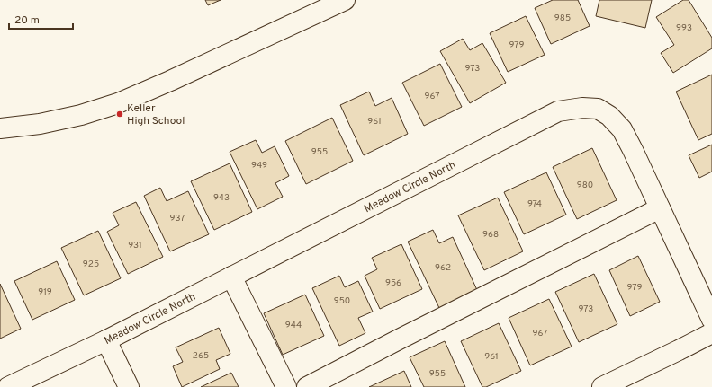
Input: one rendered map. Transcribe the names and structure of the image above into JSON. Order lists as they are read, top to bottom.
{
  "streets": {
    "street": ["Meadow Circle North"]
  },
  "places": ["Keller High School"],
  "house_numbers": [
    "985",
    "993",
    "979",
    "973",
    "967",
    "961",
    "955",
    "949",
    "980",
    "943",
    "974",
    "937",
    "968",
    "931",
    "925",
    "962",
    "956",
    "979",
    "919",
    "950",
    "973",
    "944",
    "967",
    "265",
    "961",
    "955"
  ],
  "scale_bar": "20 m"
}
